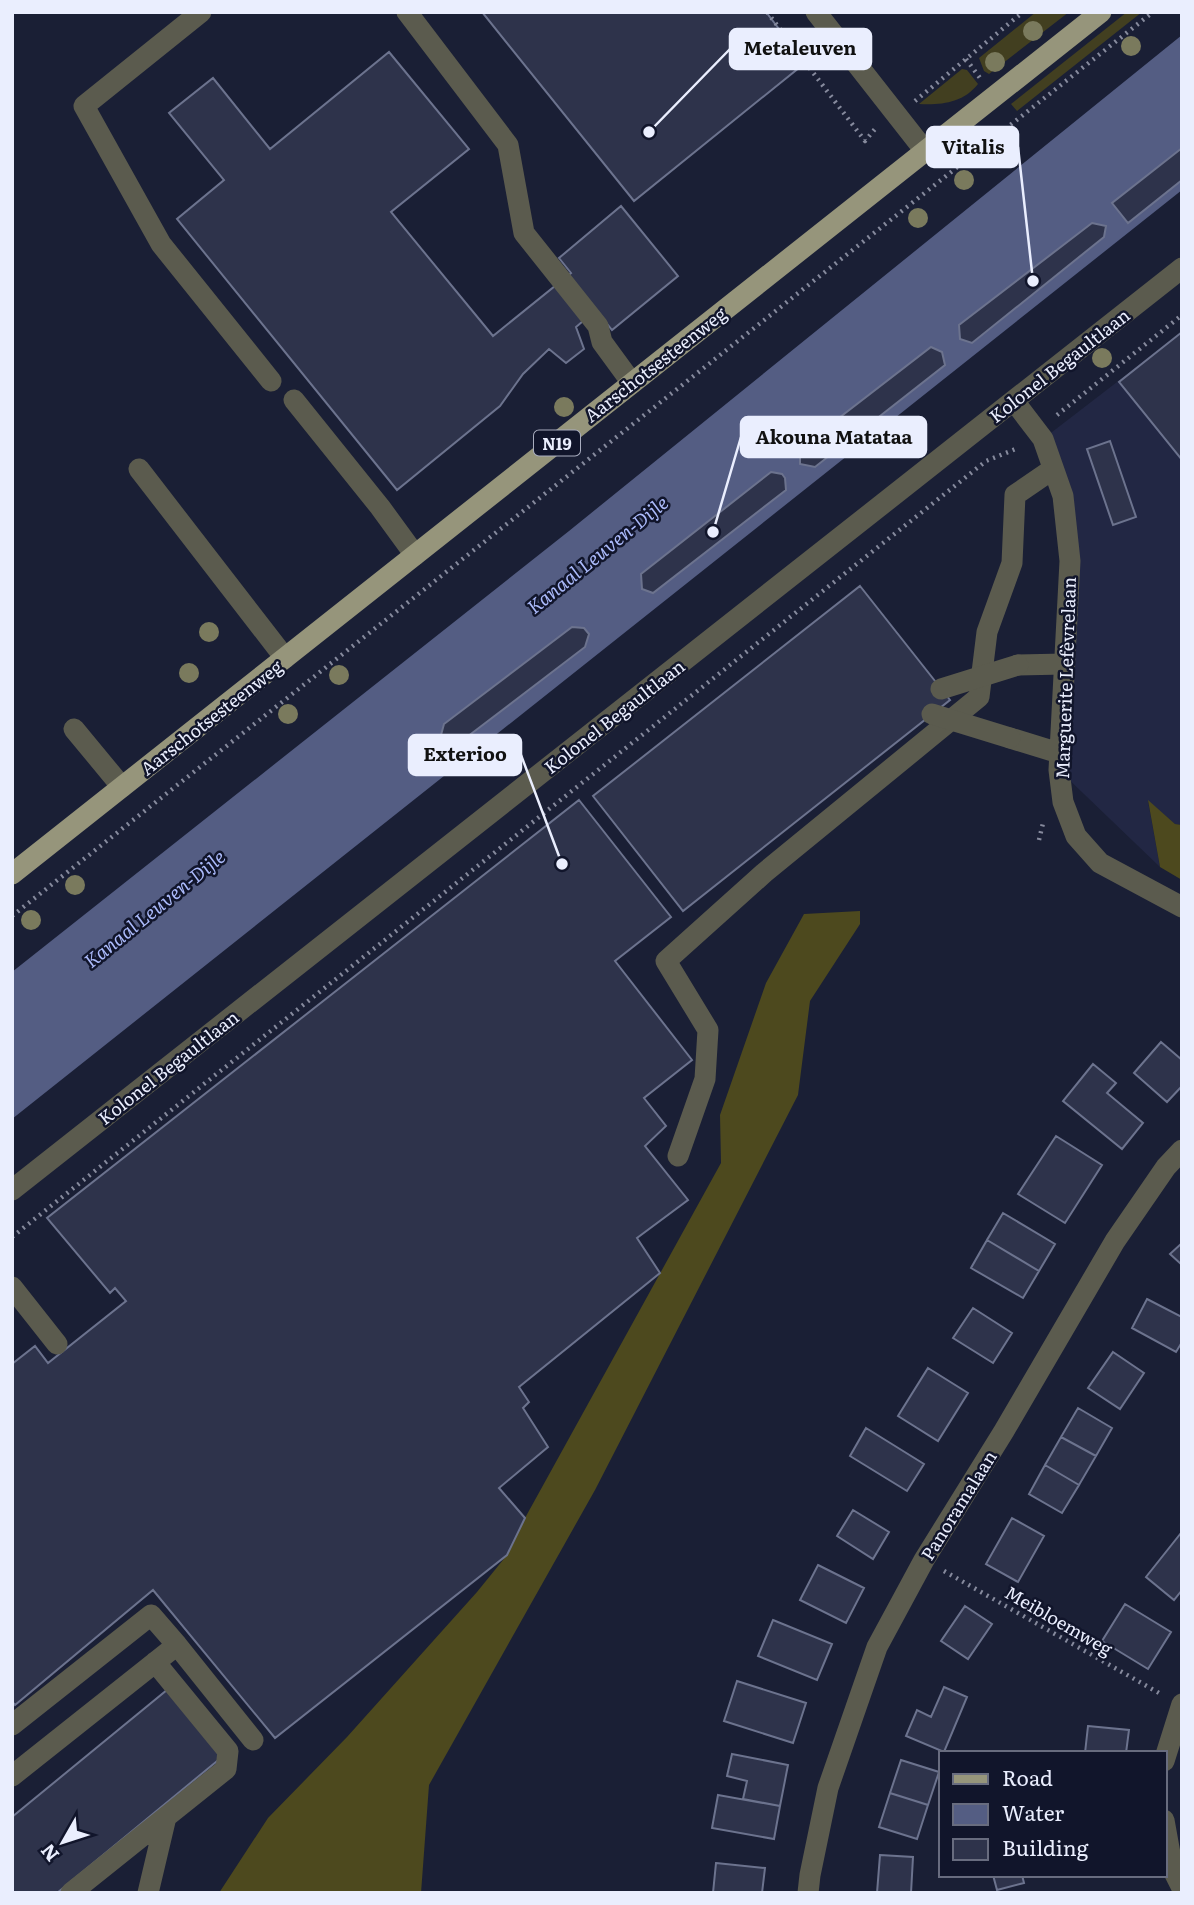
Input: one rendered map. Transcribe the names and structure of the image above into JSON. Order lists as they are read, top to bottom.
{
  "streets": {
    "main road": ["Aarschotsesteenweg", "N19"],
    "street": ["Kolonel Begaultlaan", "Marguerite Lefèvrelaan", "Panoramalaan"],
    "path": ["Meibloemweg"]
  },
  "crossings": [
    ["Kolonel Begaultlaan", "Marguerite Lefèvrelaan"],
    ["Panoramalaan", "Meibloemweg"]
  ],
  "water": ["Kanaal Leuven-Dijle"],
  "places": [
    "Metaleuven",
    "Vitalis",
    "Akouna Matataa",
    "Exterioo"
  ],
  "legend": ["Road", "Water", "Building"],
  "north": "bottom left"
}
